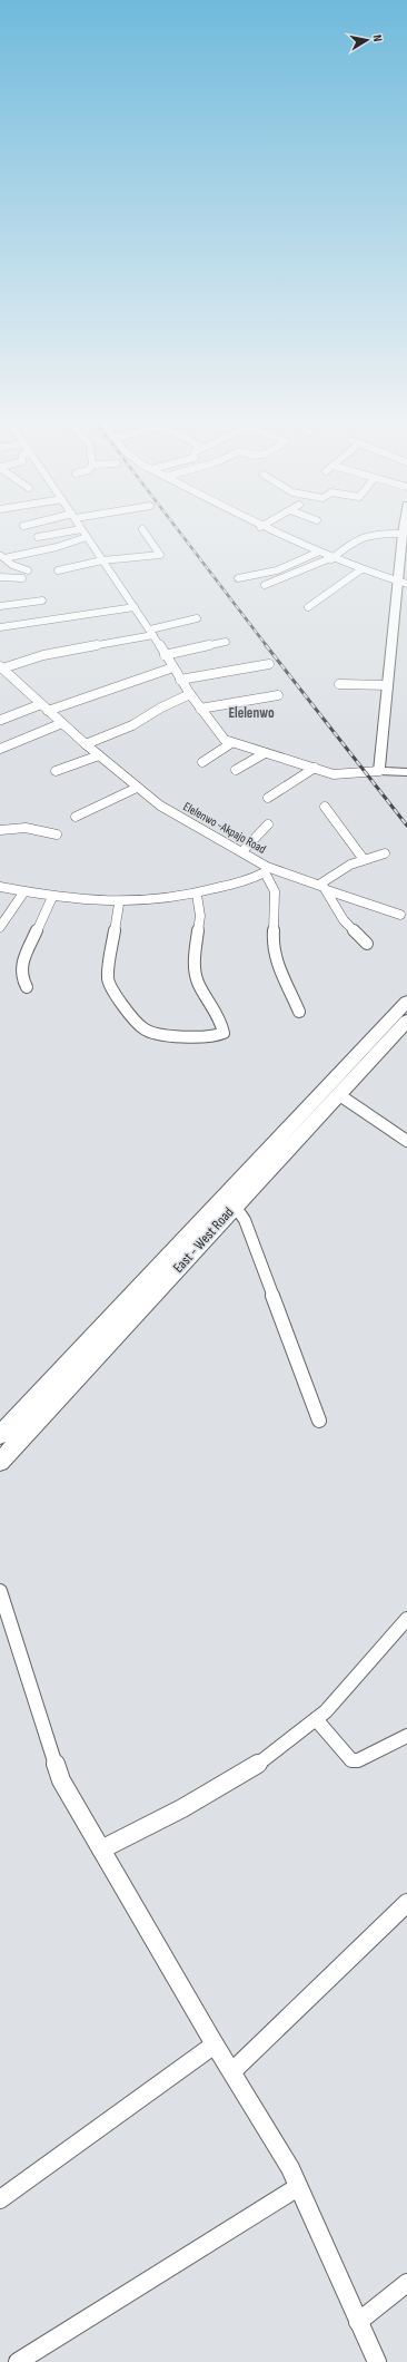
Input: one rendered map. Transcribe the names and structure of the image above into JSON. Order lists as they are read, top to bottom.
{
  "streets": {
    "main road": ["East - West Road"],
    "street": ["Elelenwo -Akpajo Road"]
  },
  "districts": ["Elelenwo"],
  "north": "right"
}
